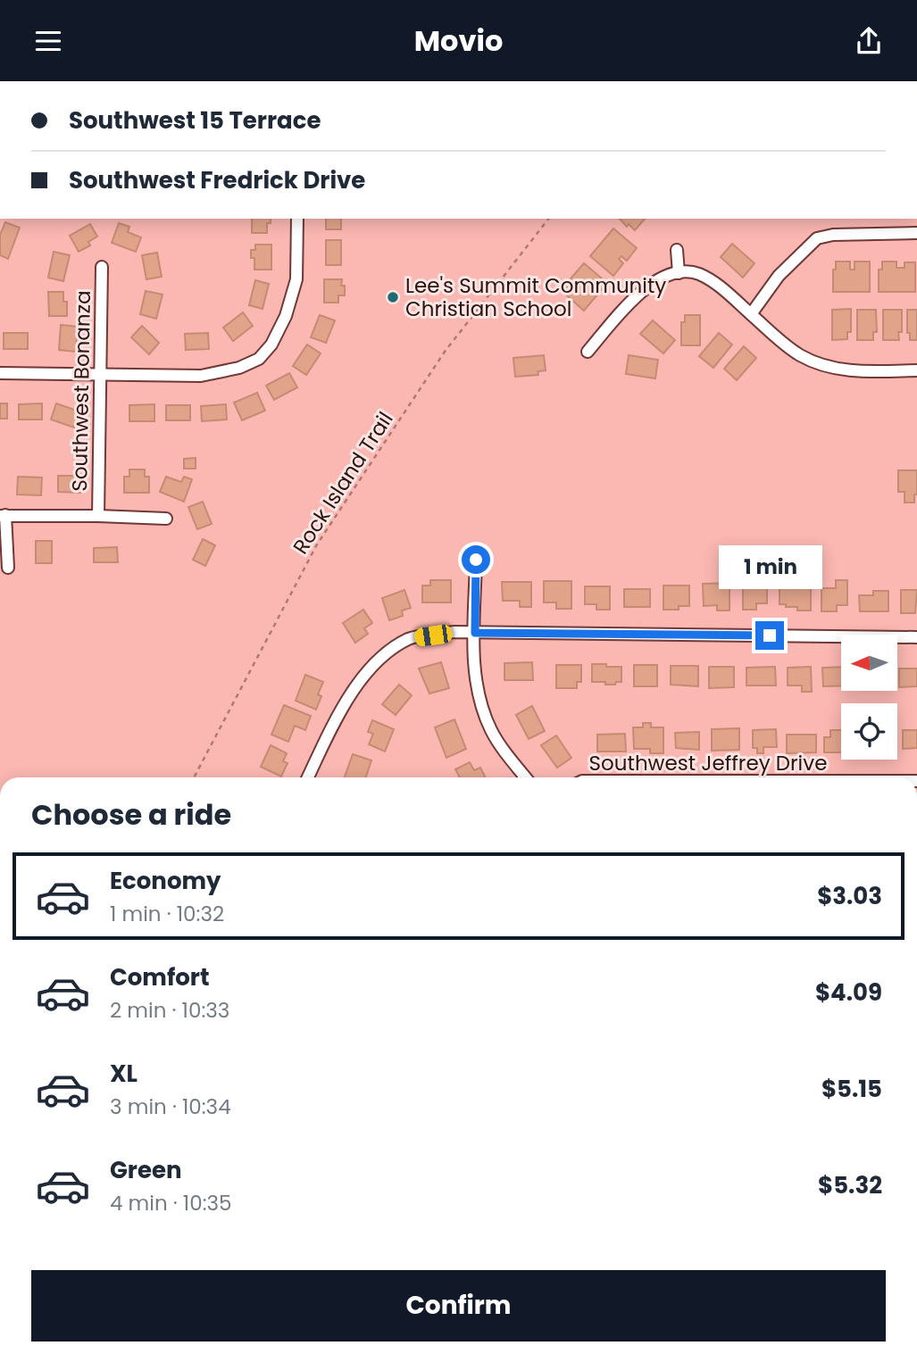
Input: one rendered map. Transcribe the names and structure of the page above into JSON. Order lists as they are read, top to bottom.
{
  "streets": {
    "street": ["Southwest Bonanza"],
    "path": ["Rock Island Trail"]
  },
  "places": ["Lee's Summit Community Christian School"],
  "north": "left",
  "page": {
    "header": "Movio",
    "banner": ["Southwest 15 Terrace", "Southwest Fredrick Drive"],
    "bubble": "1 min",
    "heading": "Choose a ride",
    "list": [
      {
        "name": "Economy",
        "note": "1 min · 10:32",
        "value": "$3.03"
      },
      {
        "name": "Comfort",
        "note": "2 min · 10:33",
        "value": "$4.09"
      },
      {
        "name": "XL",
        "note": "3 min · 10:34",
        "value": "$5.15"
      },
      {
        "name": "Green",
        "note": "4 min · 10:35",
        "value": "$5.32"
      }
    ],
    "buttons": "Confirm"
  }
}
